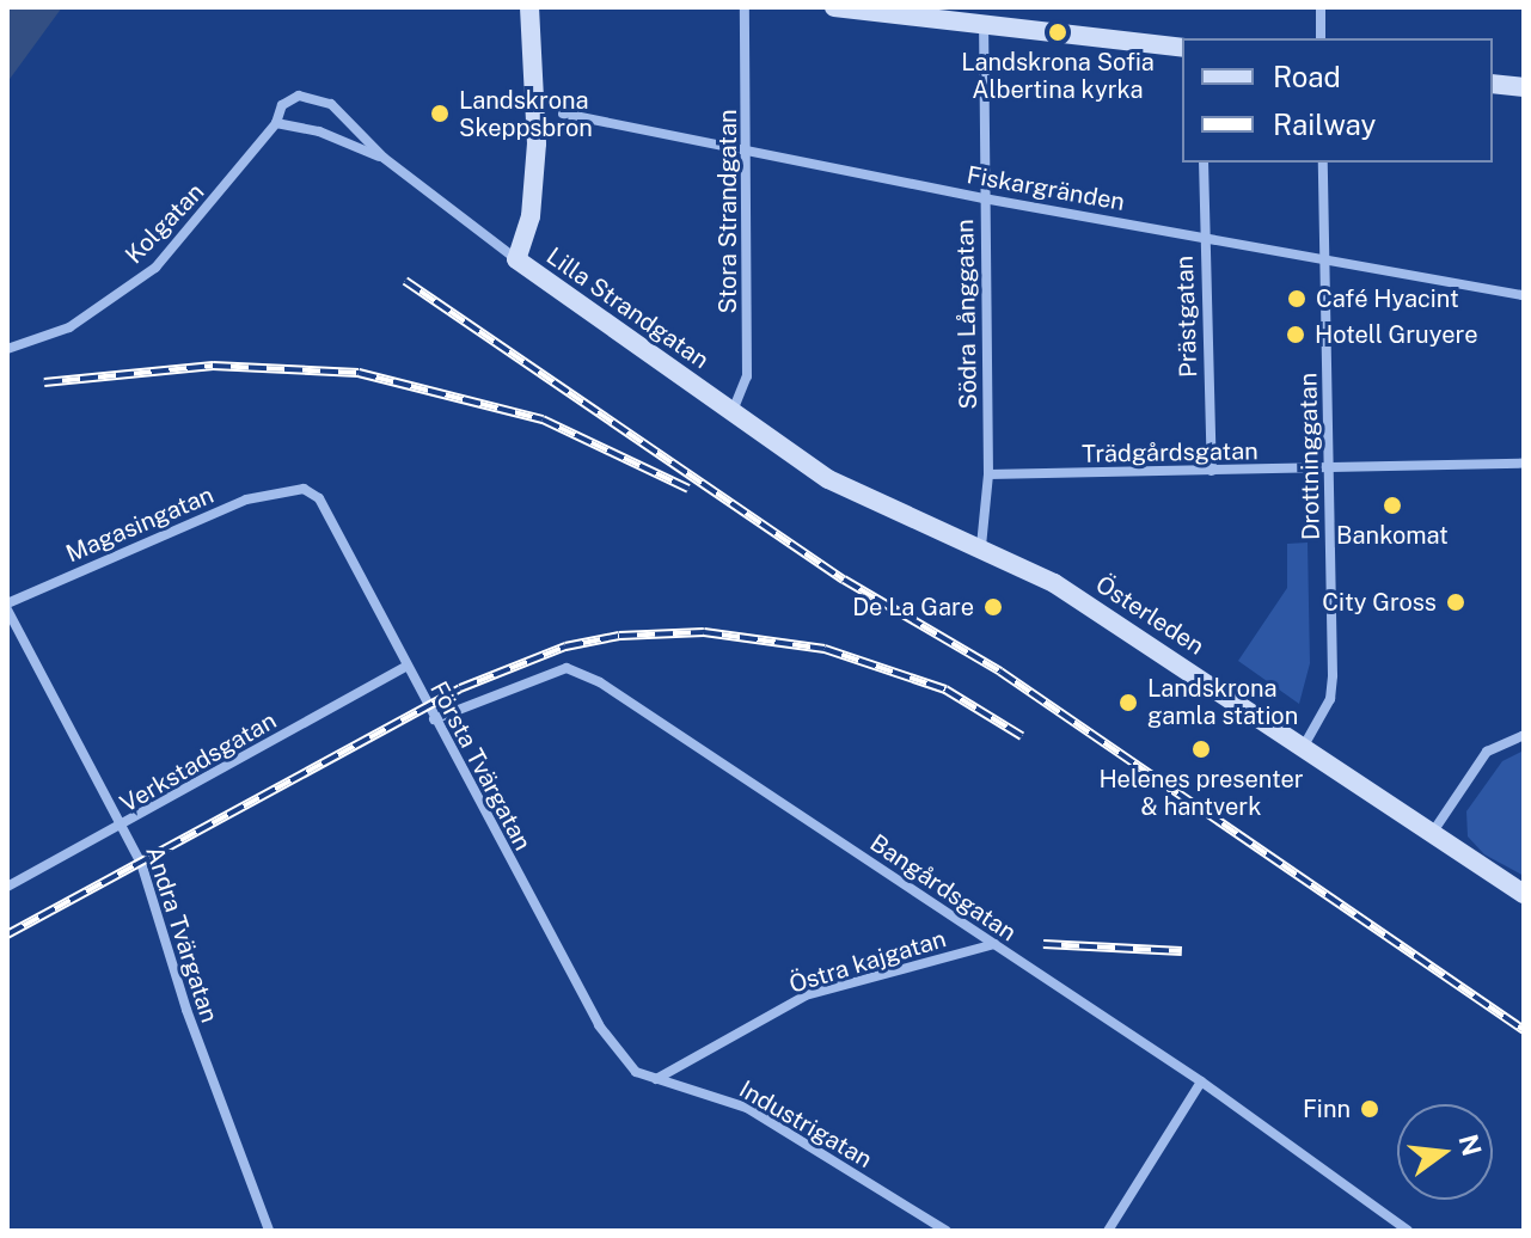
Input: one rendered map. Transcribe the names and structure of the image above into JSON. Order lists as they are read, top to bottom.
{
  "streets": {
    "street": [
      "Fiskargränden",
      "Stora Strandgatan",
      "Kolgatan",
      "Lilla Strandgatan",
      "Södra Långgatan",
      "Prästgatan",
      "Trädgårdsgatan",
      "Drottninggatan",
      "Magasingatan",
      "Österleden",
      "Verkstadsgatan",
      "Första Tvärgatan",
      "Bangårdsgatan",
      "Andra Tvärgatan",
      "Östra kajgatan",
      "Industrigatan"
    ]
  },
  "crossings": [
    ["Fiskargränden", "Stora Strandgatan"],
    ["Fiskargränden", "Södra Långgatan"],
    ["Fiskargränden", "Prästgatan"],
    ["Fiskargränden", "Drottninggatan"],
    ["Stora Strandgatan", "Lilla Strandgatan"],
    ["Stora Strandgatan", "Österleden"],
    ["Kolgatan", "Lilla Strandgatan"],
    ["Lilla Strandgatan", "Österleden"],
    ["Södra Långgatan", "Trädgårdsgatan"],
    ["Södra Långgatan", "Österleden"],
    ["Prästgatan", "Trädgårdsgatan"],
    ["Trädgårdsgatan", "Drottninggatan"],
    ["Drottninggatan", "Österleden"],
    ["Magasingatan", "Första Tvärgatan"],
    ["Magasingatan", "Andra Tvärgatan"],
    ["Verkstadsgatan", "Första Tvärgatan"],
    ["Verkstadsgatan", "Andra Tvärgatan"],
    ["Första Tvärgatan", "Bangårdsgatan"],
    ["Första Tvärgatan", "Industrigatan"],
    ["Bangårdsgatan", "Östra kajgatan"],
    ["Östra kajgatan", "Industrigatan"]
  ],
  "places": [
    "Landskrona Sofia Albertina kyrka",
    "Landskrona Skeppsbron",
    "Café Hyacint",
    "Hotell Gruyere",
    "Bankomat",
    "City Gross",
    "De La Gare",
    "Landskrona gamla station",
    "Helenes presenter & hantverk",
    "Finn"
  ],
  "legend": ["Road", "Railway"],
  "north": "right"
}
